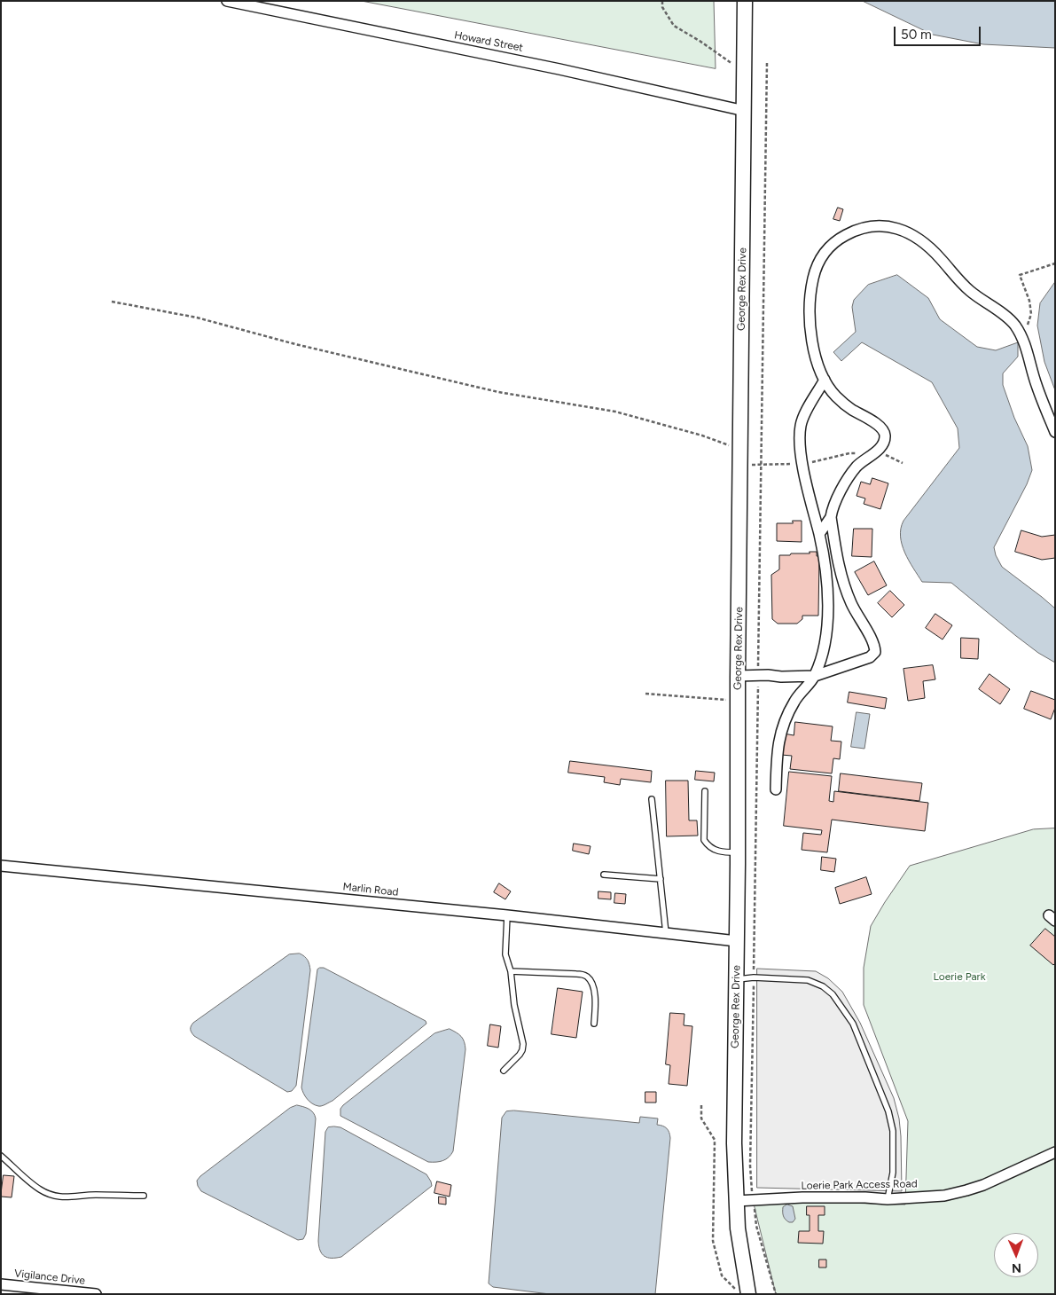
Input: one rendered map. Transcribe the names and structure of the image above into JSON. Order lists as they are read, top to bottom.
{
  "streets": {
    "street": [
      "Howard Street",
      "George Rex Drive",
      "Marlin Road",
      "Loerie Park Access Road",
      "Vigilance Drive"
    ]
  },
  "crossings": [
    ["Howard Street", "George Rex Drive"],
    ["George Rex Drive", "Marlin Road"],
    ["George Rex Drive", "Loerie Park Access Road"]
  ],
  "parks": ["Loerie Park"],
  "scale_bar": "50 m",
  "north": "bottom"
}
